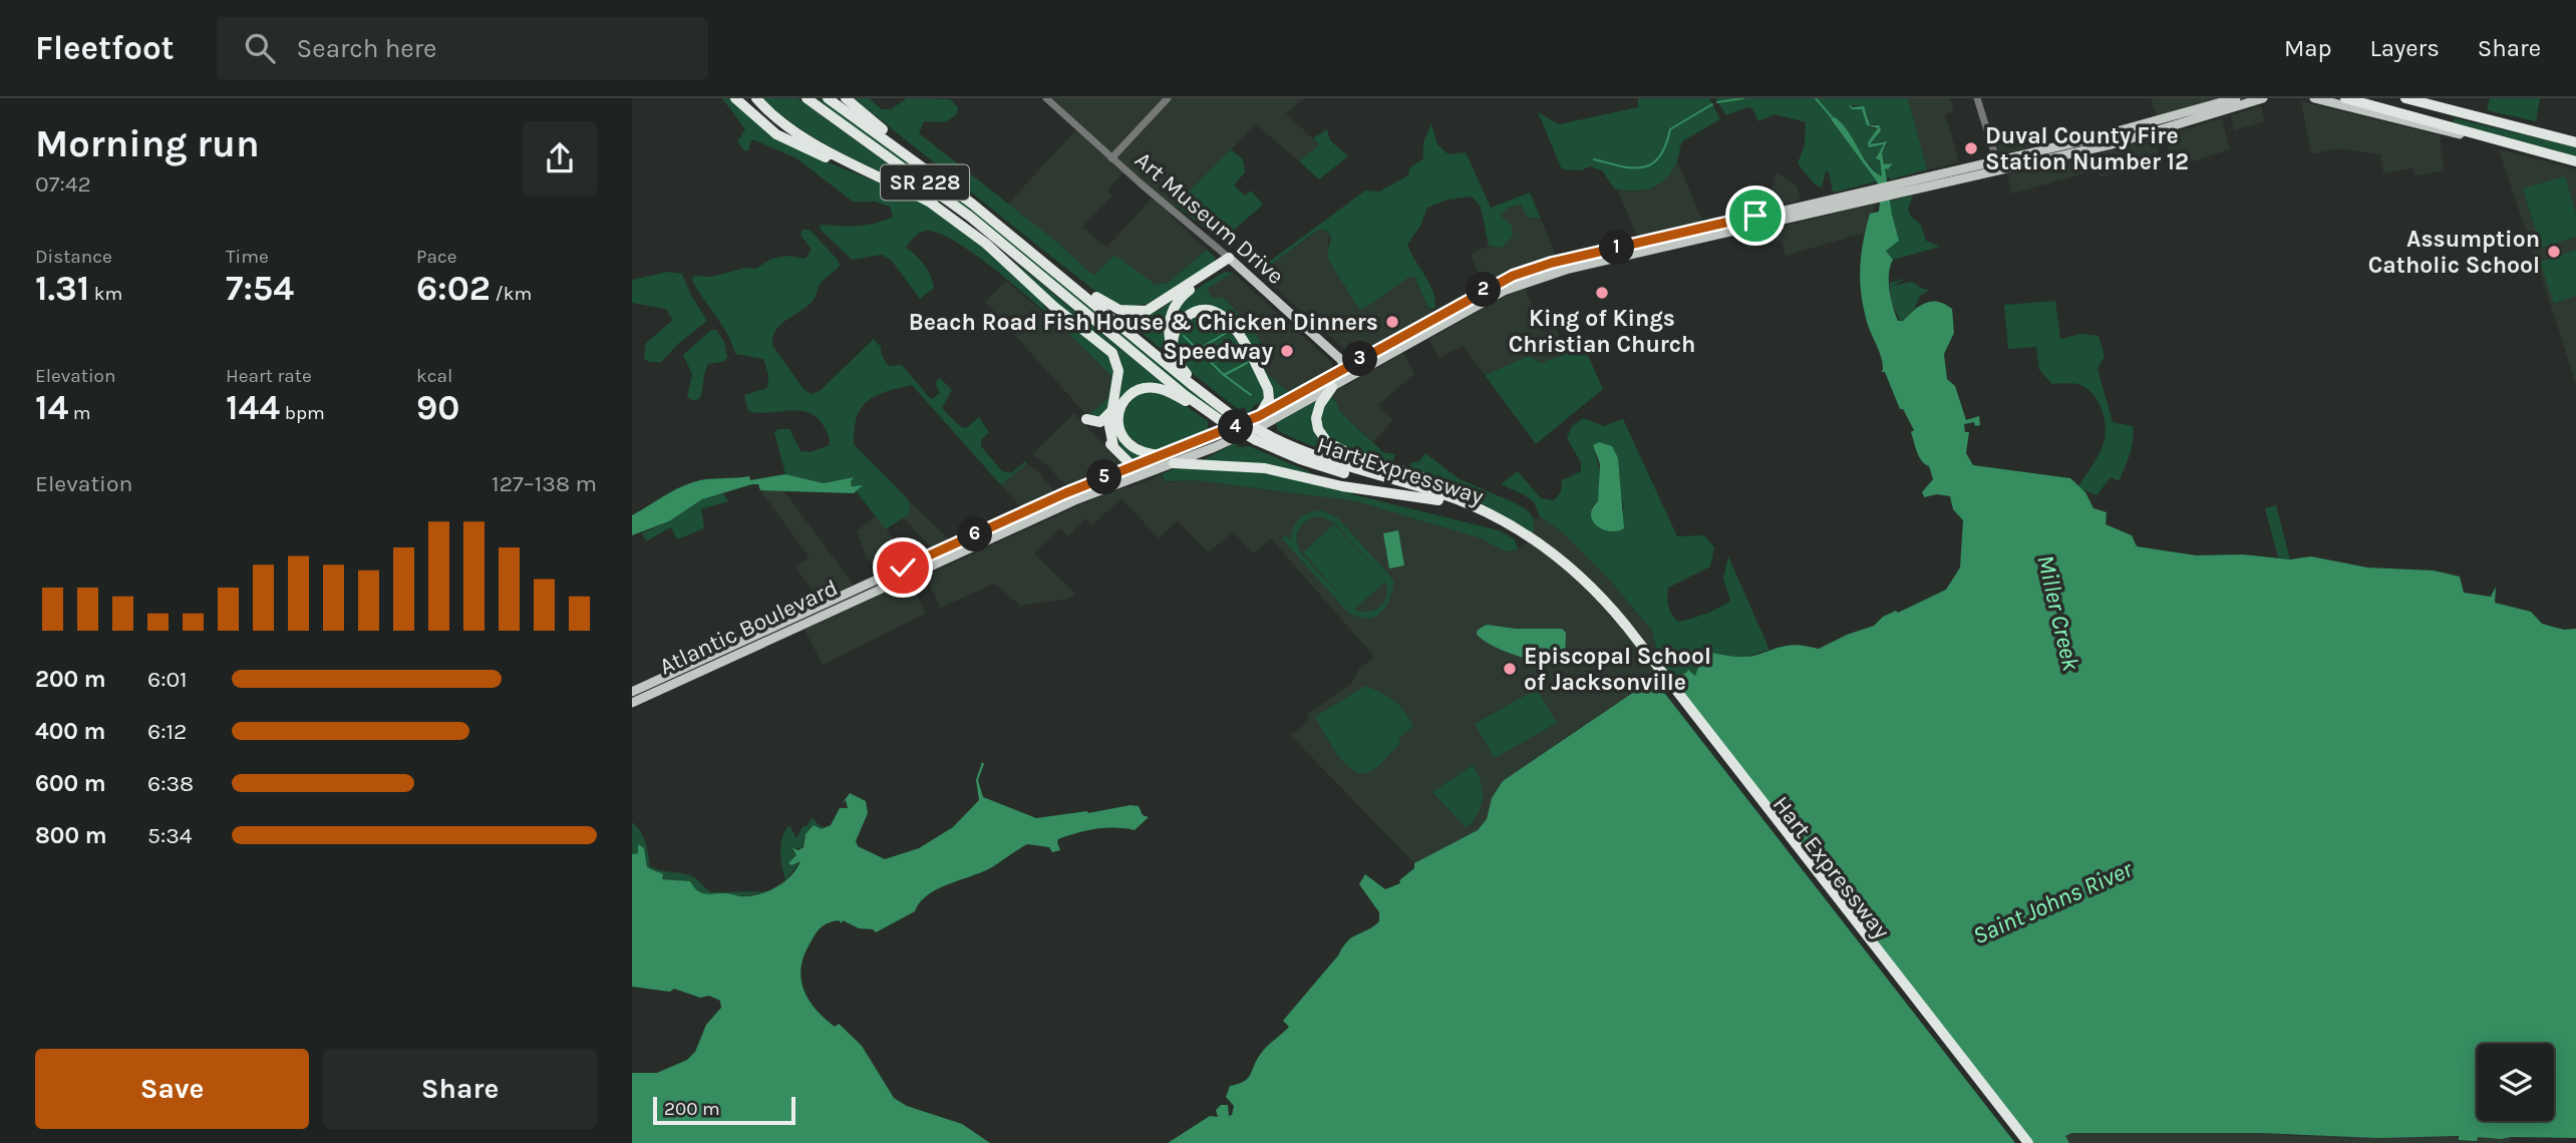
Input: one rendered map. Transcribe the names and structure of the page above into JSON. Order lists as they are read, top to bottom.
{
  "streets": {
    "highway": ["SR 228", "Hart Expressway"],
    "main road": ["Art Museum Drive", "Atlantic Boulevard"]
  },
  "crossings": [
    ["Art Museum Drive", "Atlantic Boulevard"]
  ],
  "water": ["Miller Creek", "Saint Johns River"],
  "places": [
    "Duval County Fire Station Number 12",
    "Assumption Catholic School",
    "King of Kings Christian Church",
    "Beach Road Fish House & Chicken Dinners",
    "Speedway",
    "Episcopal School of Jacksonville"
  ],
  "scale_bar": "200 m",
  "page": {
    "header": "Fleetfoot",
    "search": "Search here",
    "nav": ["Map", "Layers", "Share"],
    "heading": ["Morning run", "07:42"],
    "stats": [
      ["Distance", "1.31 km"],
      ["Time", "7:54"],
      ["Pace", "6:02 /km"],
      ["Elevation", "14 m"],
      ["Heart rate", "144 bpm"],
      ["kcal", "90"]
    ],
    "pins": [
      "1",
      "2",
      "3",
      "4",
      "5",
      "6"
    ],
    "chart": ["Elevation", "127–138 m"],
    "list": [
      {
        "name": "200 m",
        "note": "6:01"
      },
      {
        "name": "400 m",
        "note": "6:12"
      },
      {
        "name": "600 m",
        "note": "6:38"
      },
      {
        "name": "800 m",
        "note": "5:34"
      }
    ],
    "buttons": ["Save", "Share"],
    "scale": "200 m"
  }
}
